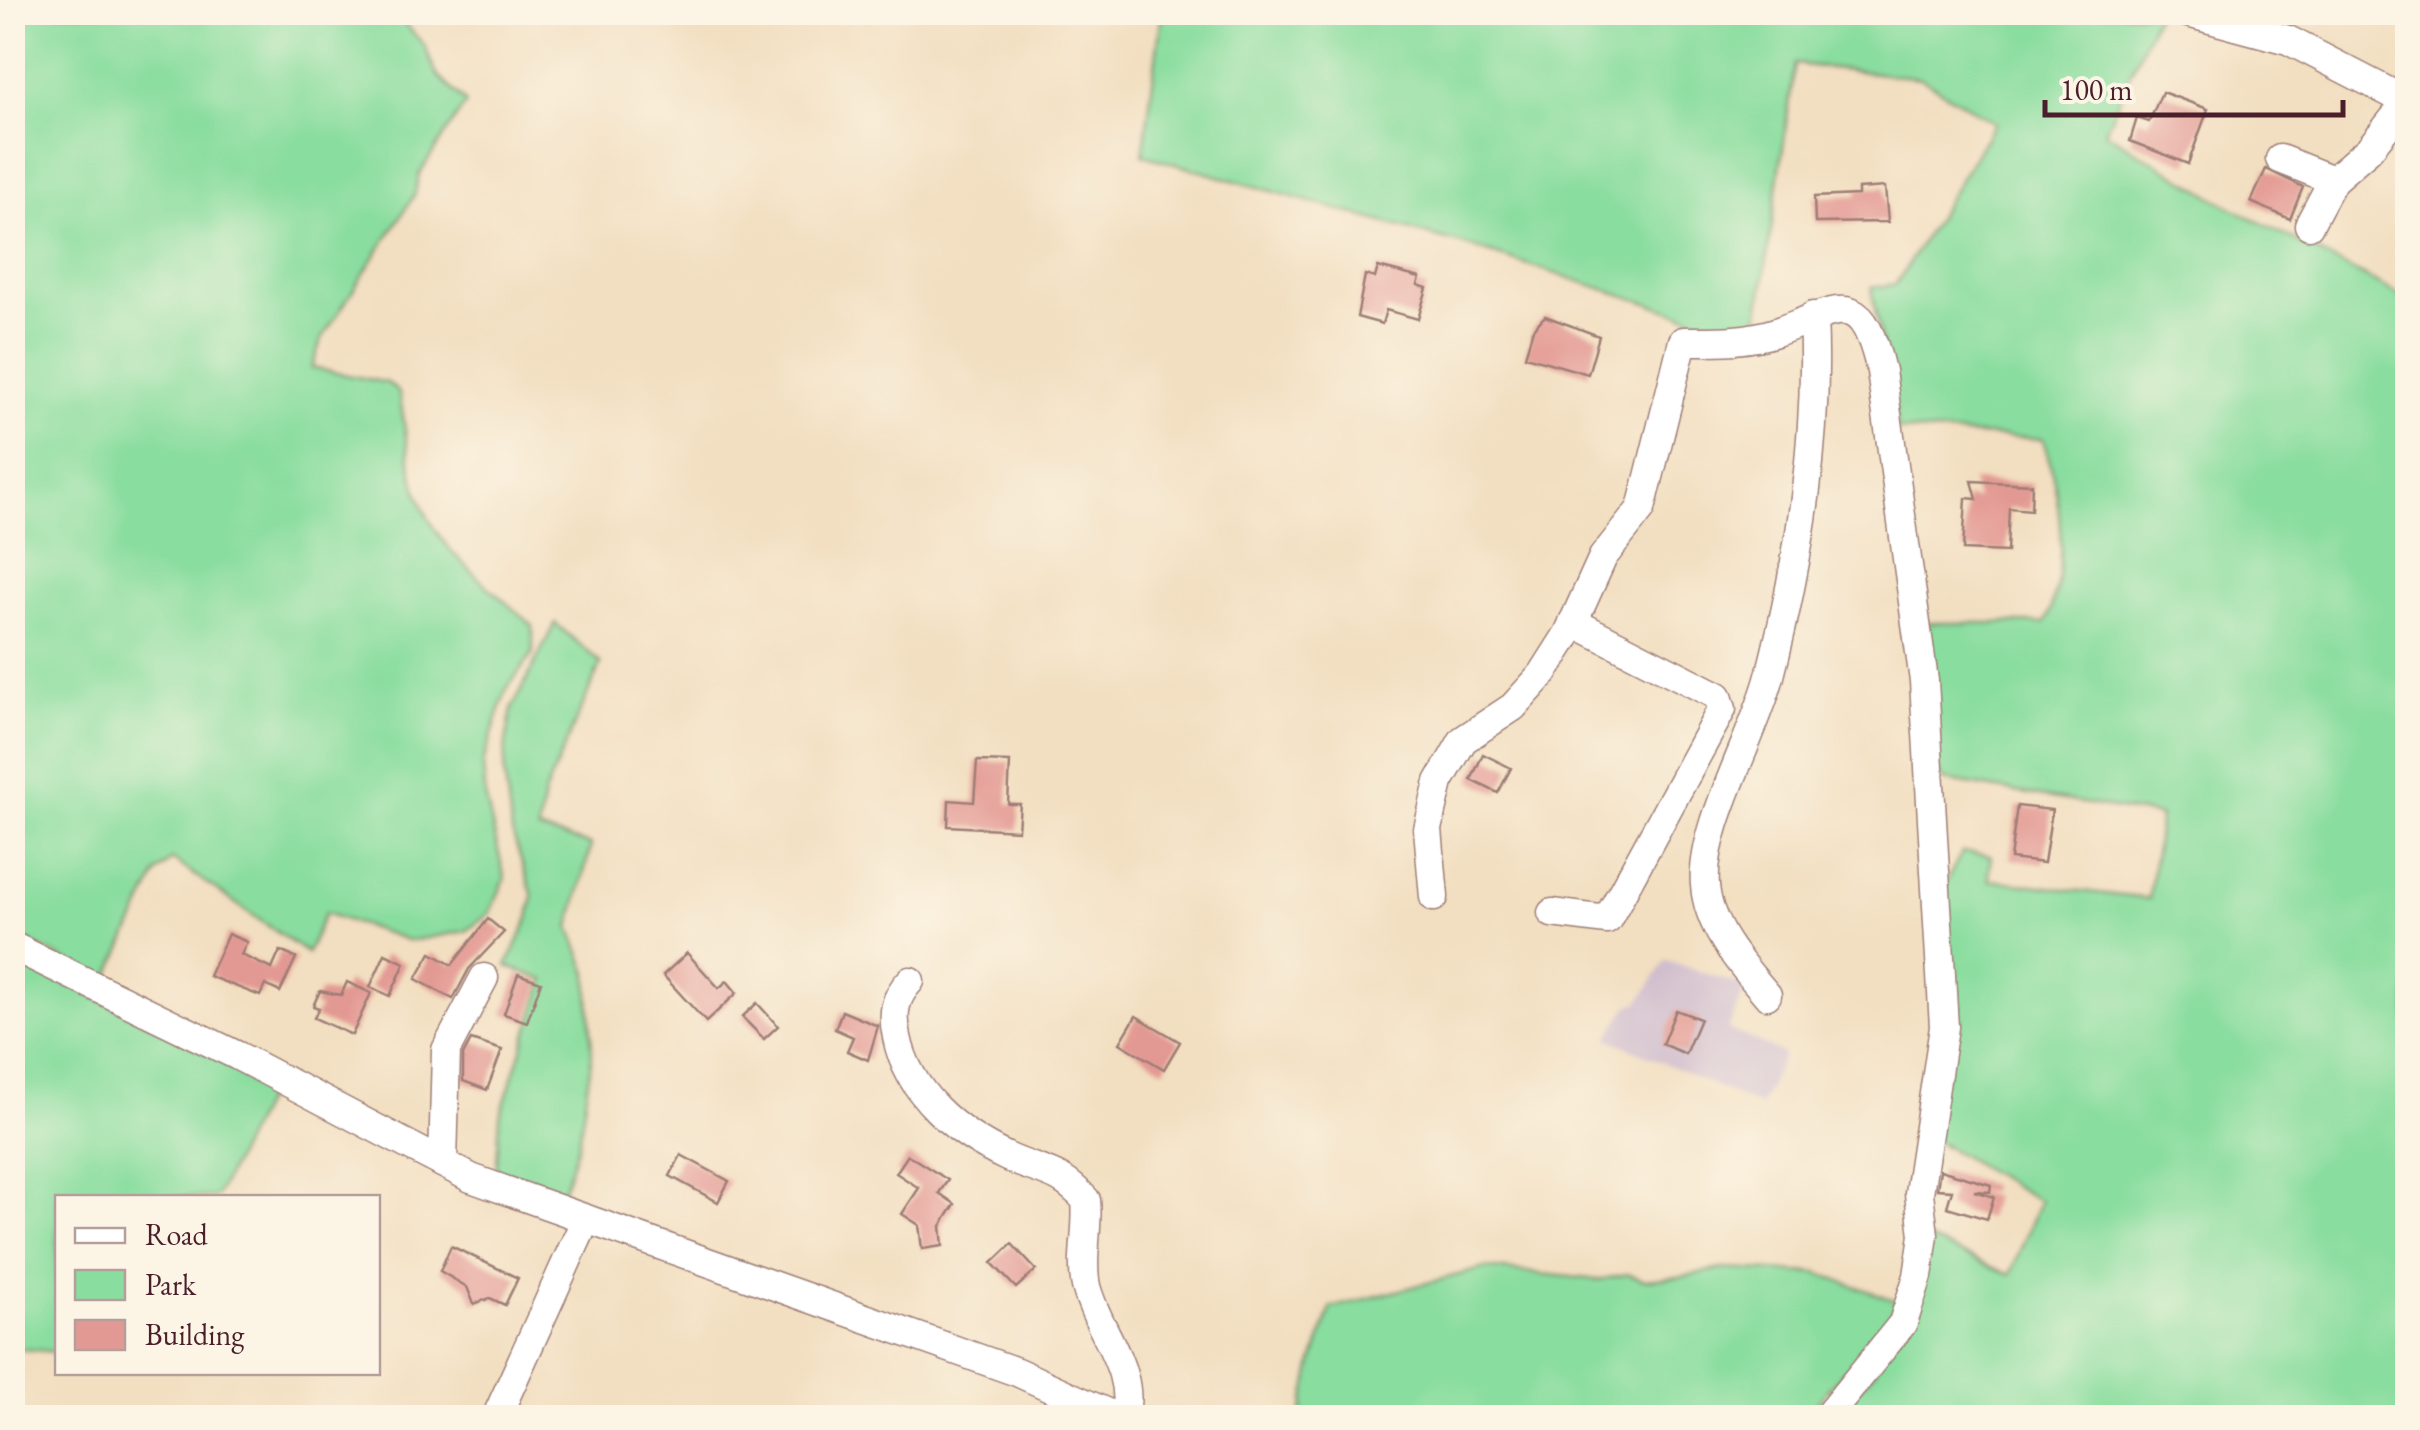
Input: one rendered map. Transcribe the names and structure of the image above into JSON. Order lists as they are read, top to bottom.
{
  "legend": ["Road", "Park", "Building"],
  "scale_bar": "100 m"
}
